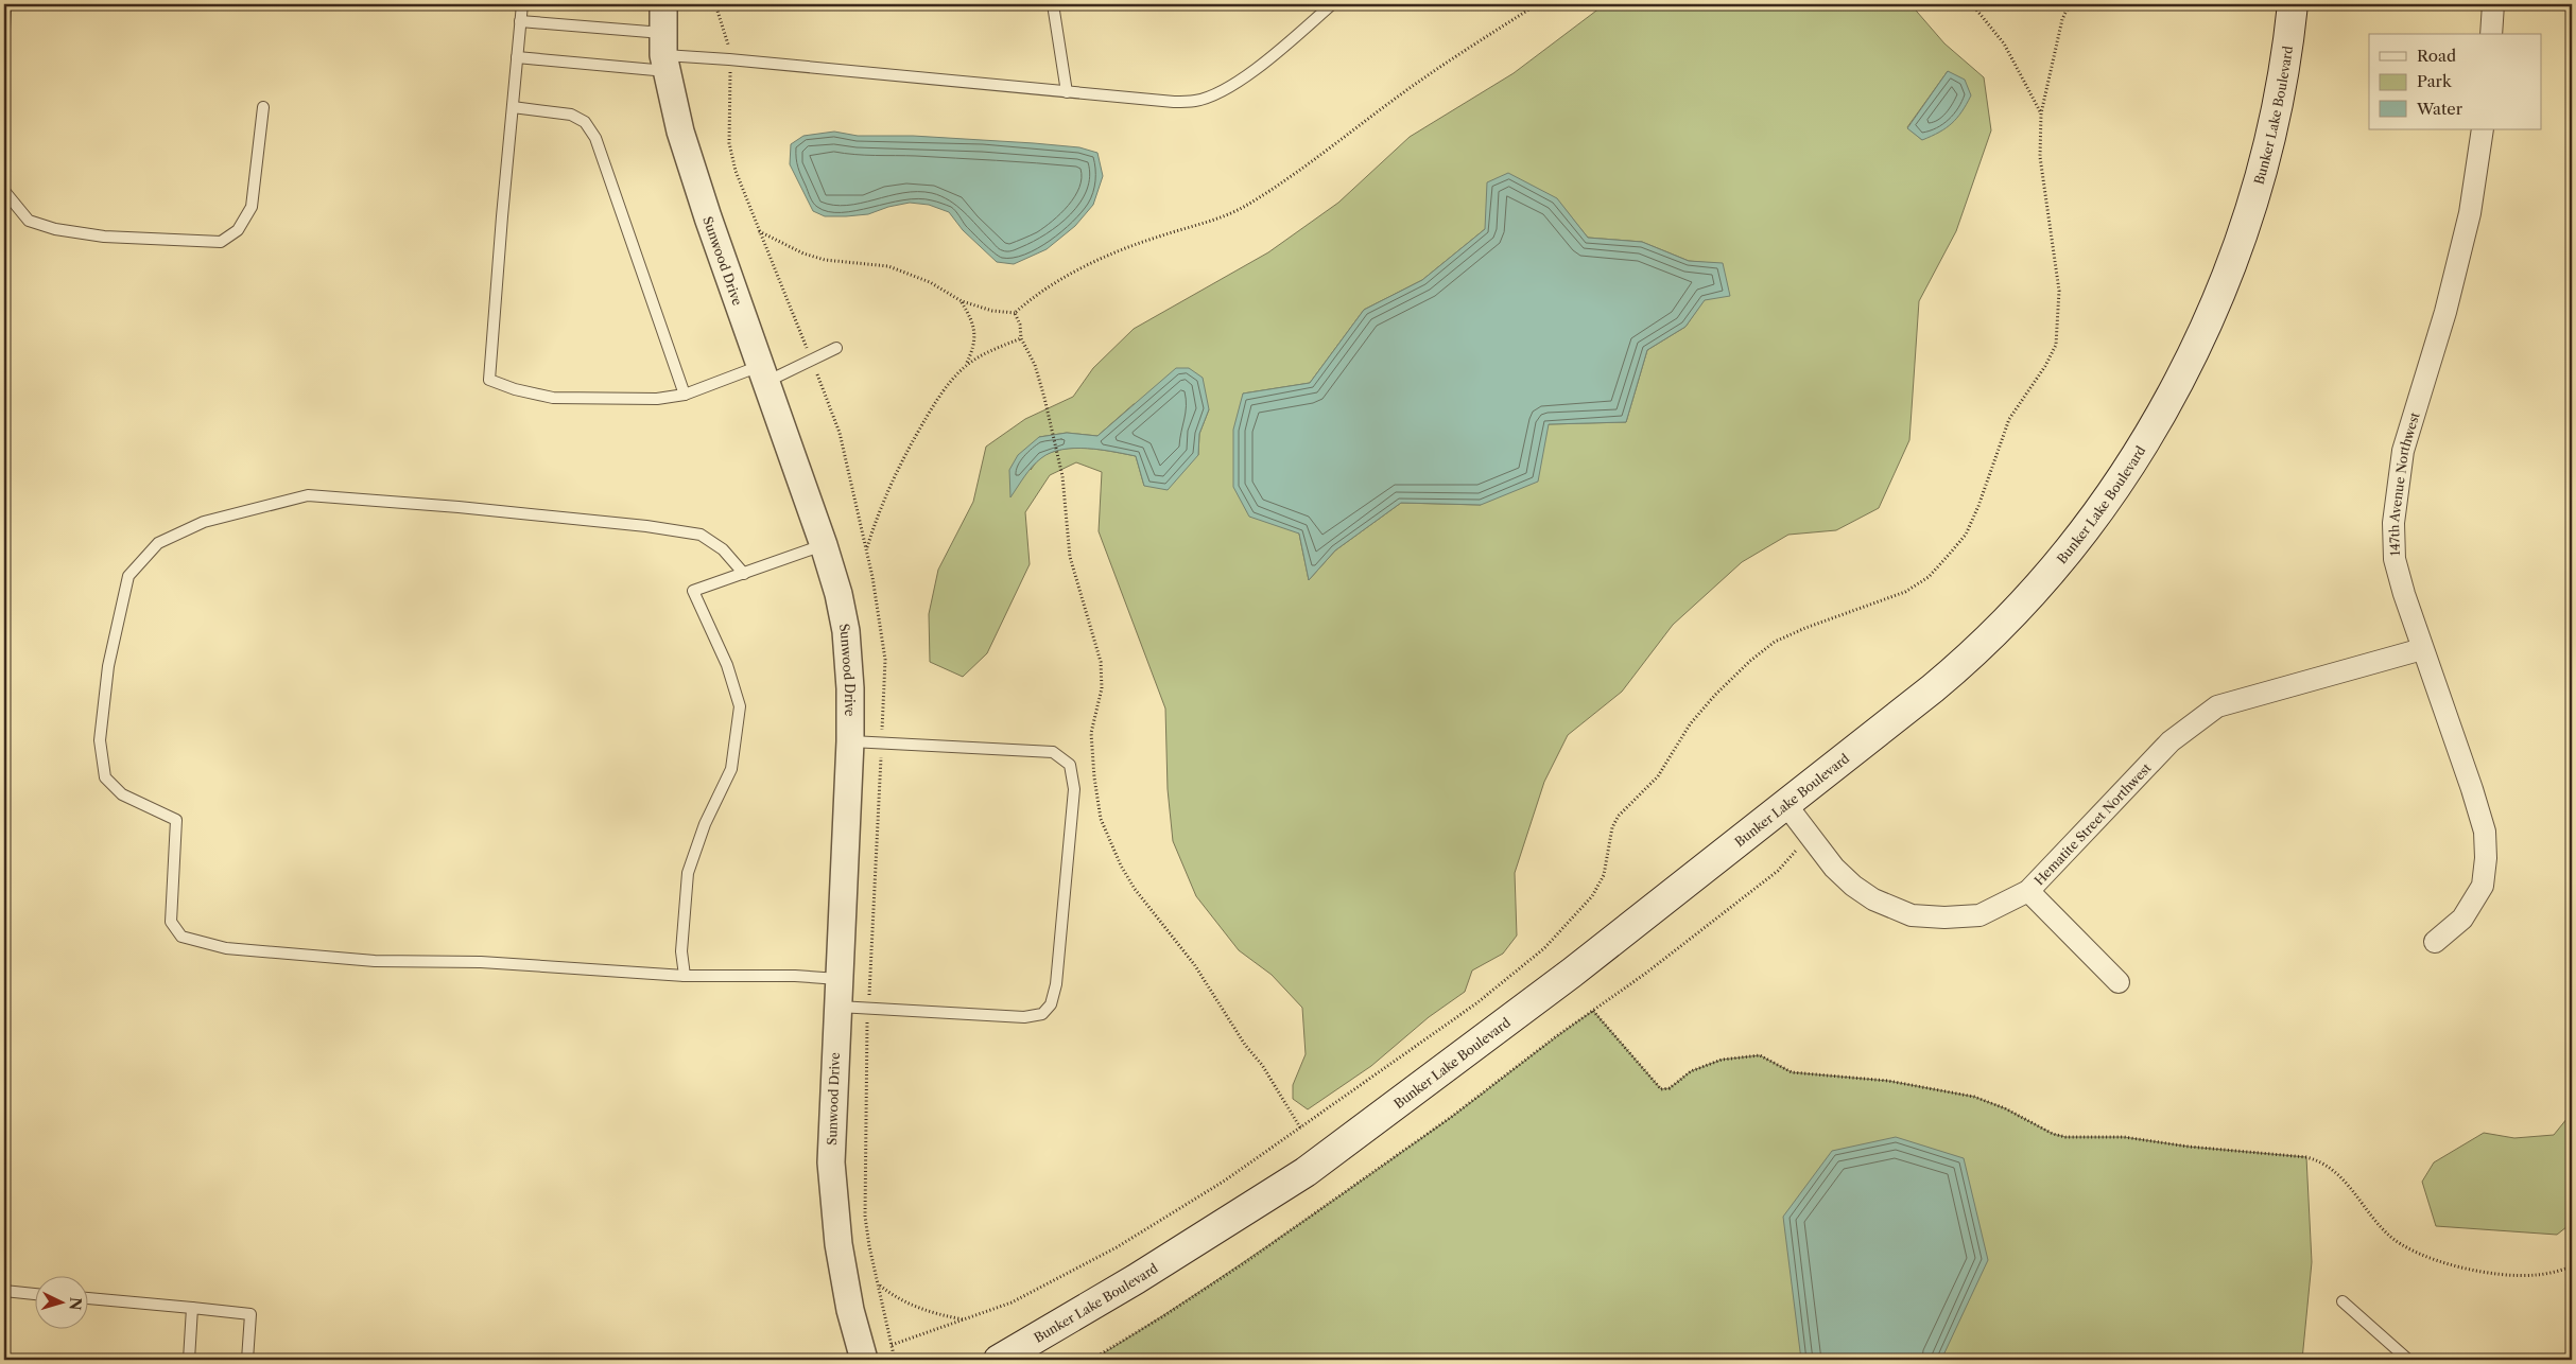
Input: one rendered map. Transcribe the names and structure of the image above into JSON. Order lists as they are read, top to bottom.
{
  "streets": {
    "main road": ["Bunker Lake Boulevard"],
    "street": ["Sunwood Drive", "147th Avenue Northwest", "Hematite Street Northwest"]
  },
  "crossings": [
    ["Bunker Lake Boulevard", "Hematite Street Northwest"],
    ["147th Avenue Northwest", "Hematite Street Northwest"]
  ],
  "legend": ["Road", "Park", "Water"],
  "north": "right"
}
